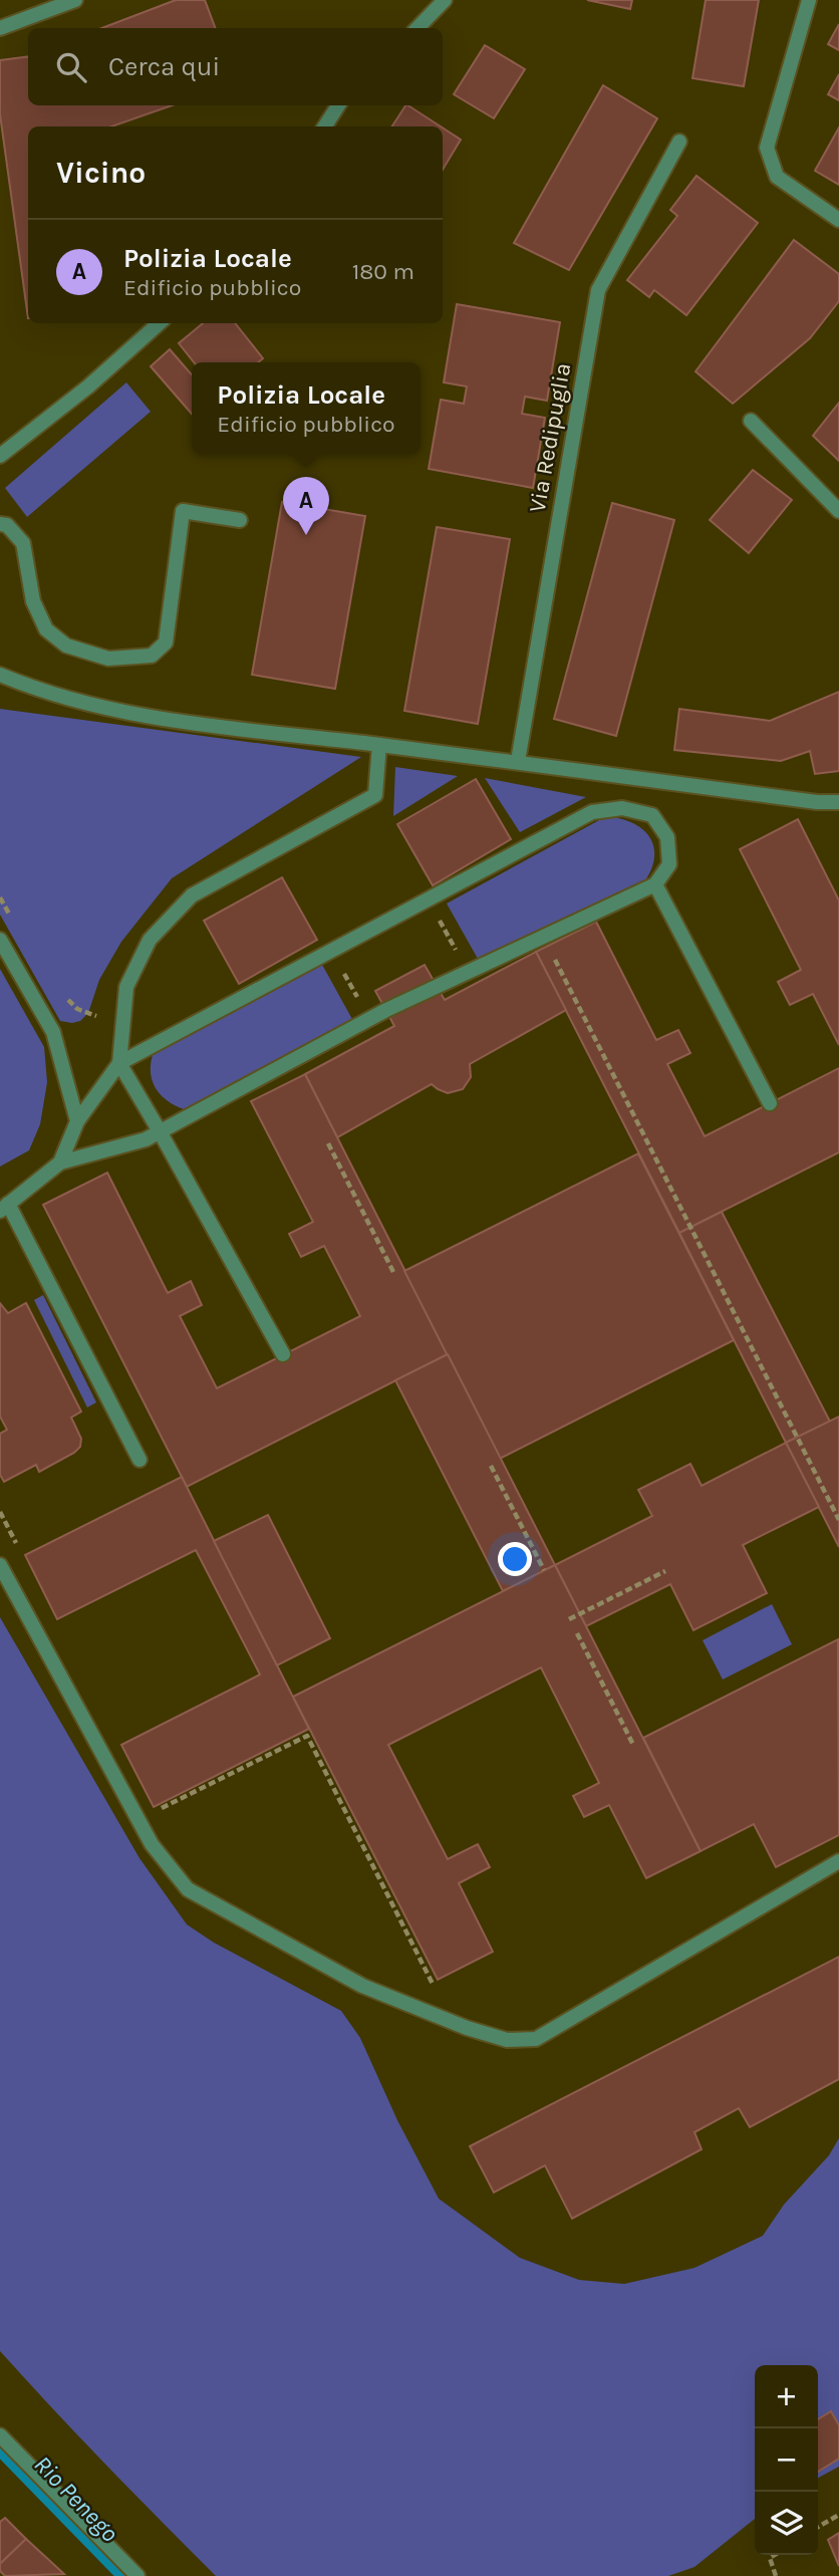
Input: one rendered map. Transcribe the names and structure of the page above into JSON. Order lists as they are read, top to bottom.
{
  "streets": {
    "street": ["Via Redipuglia"]
  },
  "water": ["Rio Penego"],
  "page": {
    "search": "Cerca qui",
    "heading": "Vicino",
    "list": [
      {
        "mark": "A",
        "name": "Polizia Locale",
        "note": "Edificio pubblico",
        "value": "180 m"
      }
    ],
    "popup": ["Polizia Locale", "Edificio pubblico"],
    "pins": "A",
    "map_buttons": ["+", "−"]
  }
}
